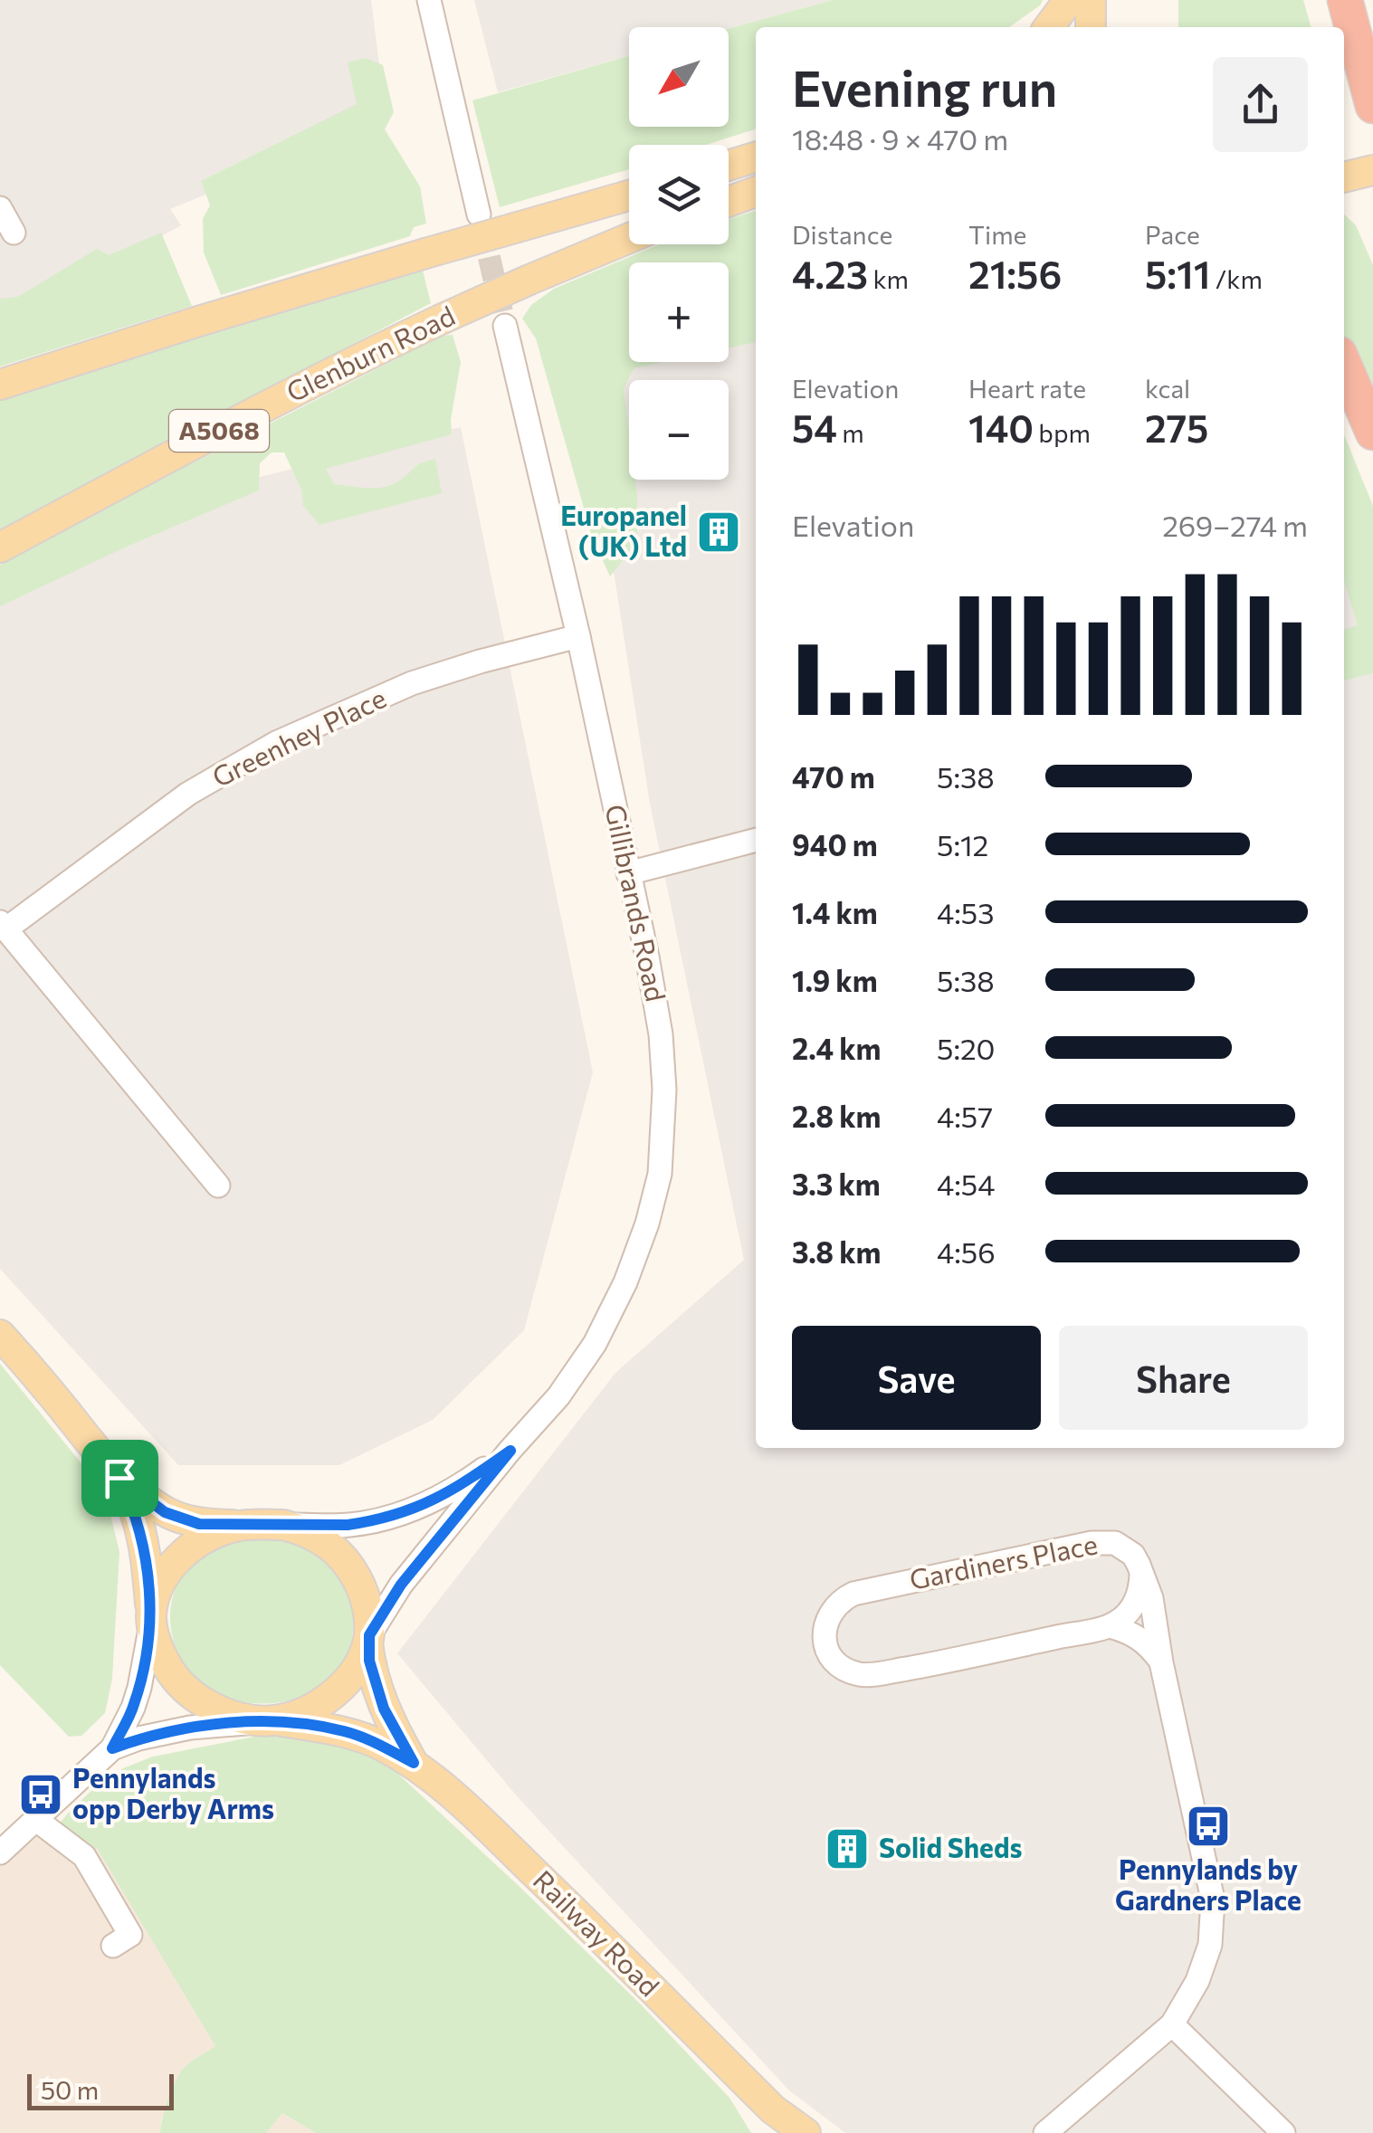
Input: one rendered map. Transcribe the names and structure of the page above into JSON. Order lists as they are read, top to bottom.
{
  "streets": {
    "main road": ["Glenburn Road", "A5068", "Railway Road"],
    "street": ["Greenhey Place", "Gillibrands Road", "Gardiners Place"]
  },
  "crossings": [
    ["Greenhey Place", "Gillibrands Road"],
    ["Gillibrands Road", "Railway Road"]
  ],
  "places": {
    "building": ["Europanel (UK) Ltd", "Solid Sheds"],
    "bus stop": ["Pennylands opp Derby Arms", "Pennylands by Gardners Place"]
  },
  "scale_bar": "50 m",
  "north": "bottom left",
  "page": {
    "map_buttons": ["+", "−"],
    "heading": ["Evening run", "18:48 · 9 × 470 m"],
    "stats": [
      ["Distance", "4.23 km"],
      ["Time", "21:56"],
      ["Pace", "5:11 /km"],
      ["Elevation", "54 m"],
      ["Heart rate", "140 bpm"],
      ["kcal", "275"]
    ],
    "chart": ["Elevation", "269–274 m"],
    "list": [
      {
        "name": "470 m",
        "note": "5:38"
      },
      {
        "name": "940 m",
        "note": "5:12"
      },
      {
        "name": "1.4 km",
        "note": "4:53"
      },
      {
        "name": "1.9 km",
        "note": "5:38"
      },
      {
        "name": "2.4 km",
        "note": "5:20"
      },
      {
        "name": "2.8 km",
        "note": "4:57"
      },
      {
        "name": "3.3 km",
        "note": "4:54"
      },
      {
        "name": "3.8 km",
        "note": "4:56"
      }
    ],
    "buttons": ["Save", "Share"],
    "scale": "50 m"
  }
}
